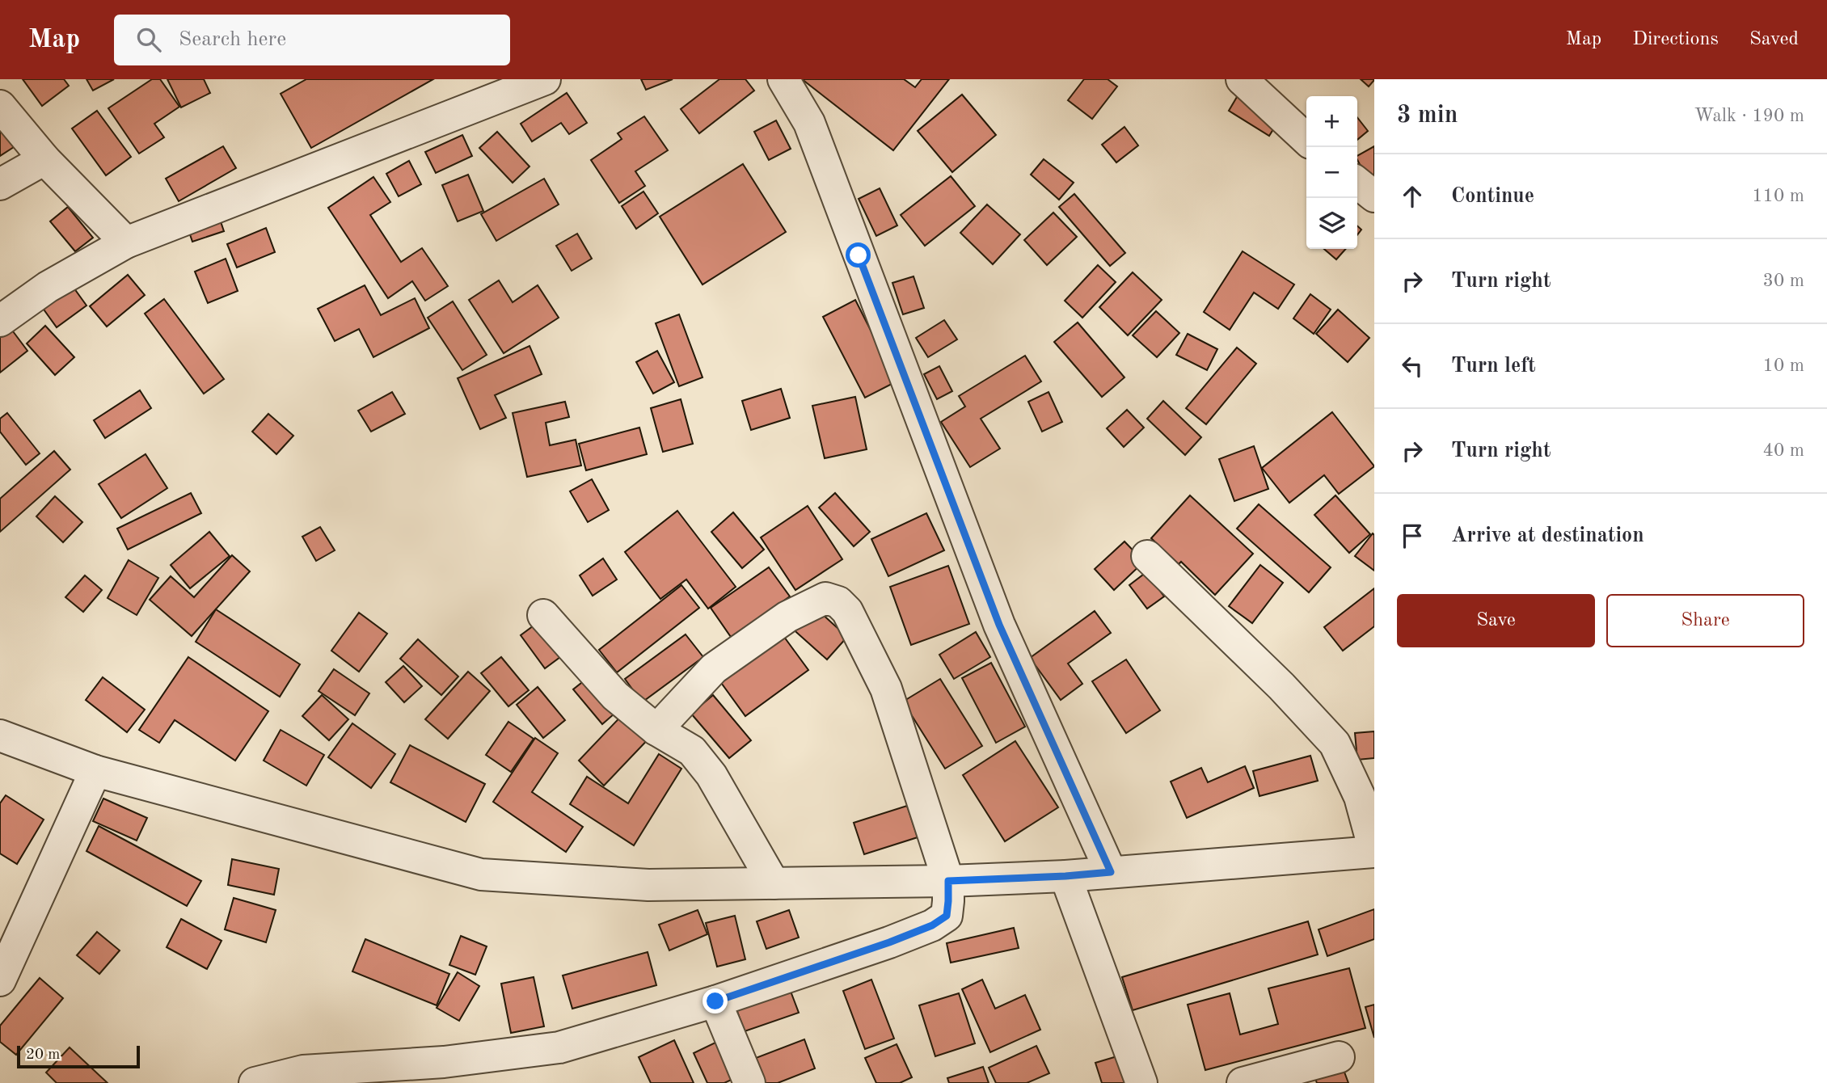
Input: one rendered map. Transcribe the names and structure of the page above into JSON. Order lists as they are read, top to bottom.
{
  "scale_bar": "20 m",
  "page": {
    "header": "Map",
    "search": "Search here",
    "nav": ["Map", "Directions", "Saved"],
    "heading": ["3 min", "Walk · 190 m"],
    "map_buttons": ["+", "−"],
    "list": [
      ["Continue", "110 m"],
      ["Turn right", "30 m"],
      ["Turn left", "10 m"],
      ["Turn right", "40 m"],
      "Arrive at destination"
    ],
    "buttons": ["Save", "Share"],
    "scale": "20 m"
  }
}
